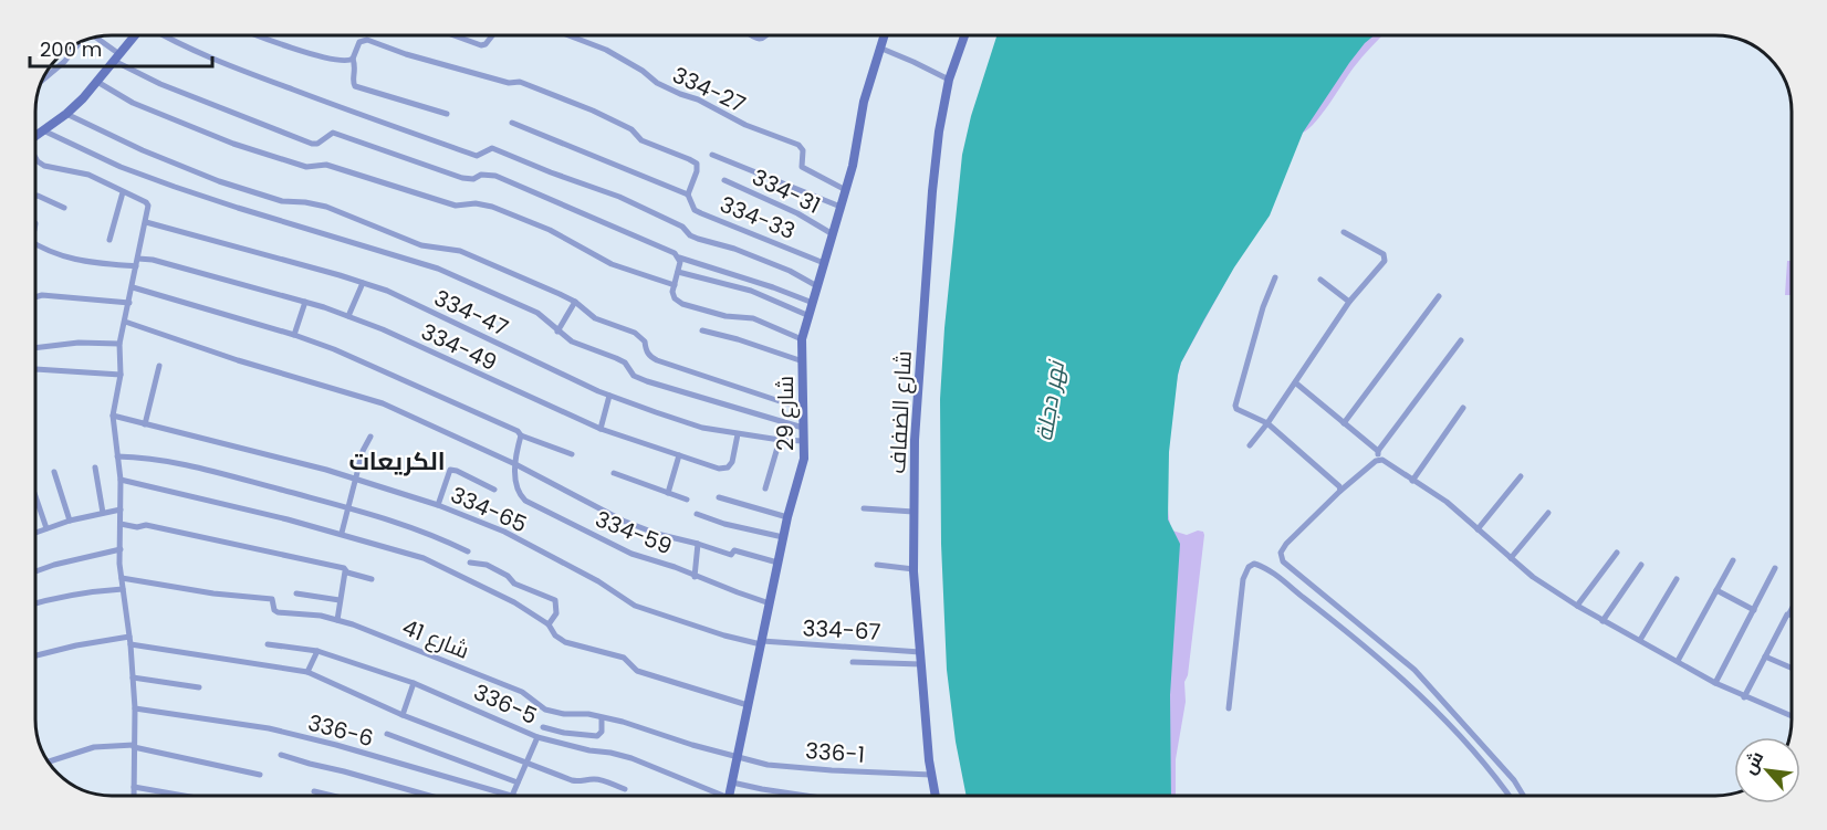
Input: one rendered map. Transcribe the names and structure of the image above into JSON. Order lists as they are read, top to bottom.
{
  "streets": {
    "street": [
      "334-27",
      "334-31",
      "334-33",
      "334-47",
      "334-49",
      "شارع الضفاف",
      "شارع 29",
      "334-65",
      "334-59",
      "334-67",
      "شارع 41",
      "336-5",
      "336-6",
      "336-1"
    ]
  },
  "crossings": [
    ["334-27", "شارع 29"],
    ["334-31", "شارع 29"],
    ["334-33", "شارع 29"],
    ["334-47", "334-49"],
    ["334-47", "شارع 29"],
    ["شارع الضفاف", "334-67"],
    ["شارع الضفاف", "336-1"],
    ["شارع 29", "334-65"],
    ["شارع 29", "334-59"],
    ["شارع 29", "334-67"],
    ["شارع 29", "شارع 41"],
    ["شارع 29", "336-1"],
    ["334-65", "334-67"],
    ["شارع 41", "336-1"]
  ],
  "districts": ["الكريعات"],
  "water": ["نهر دجلة"],
  "scale_bar": "200 m",
  "north": "top left"
}
